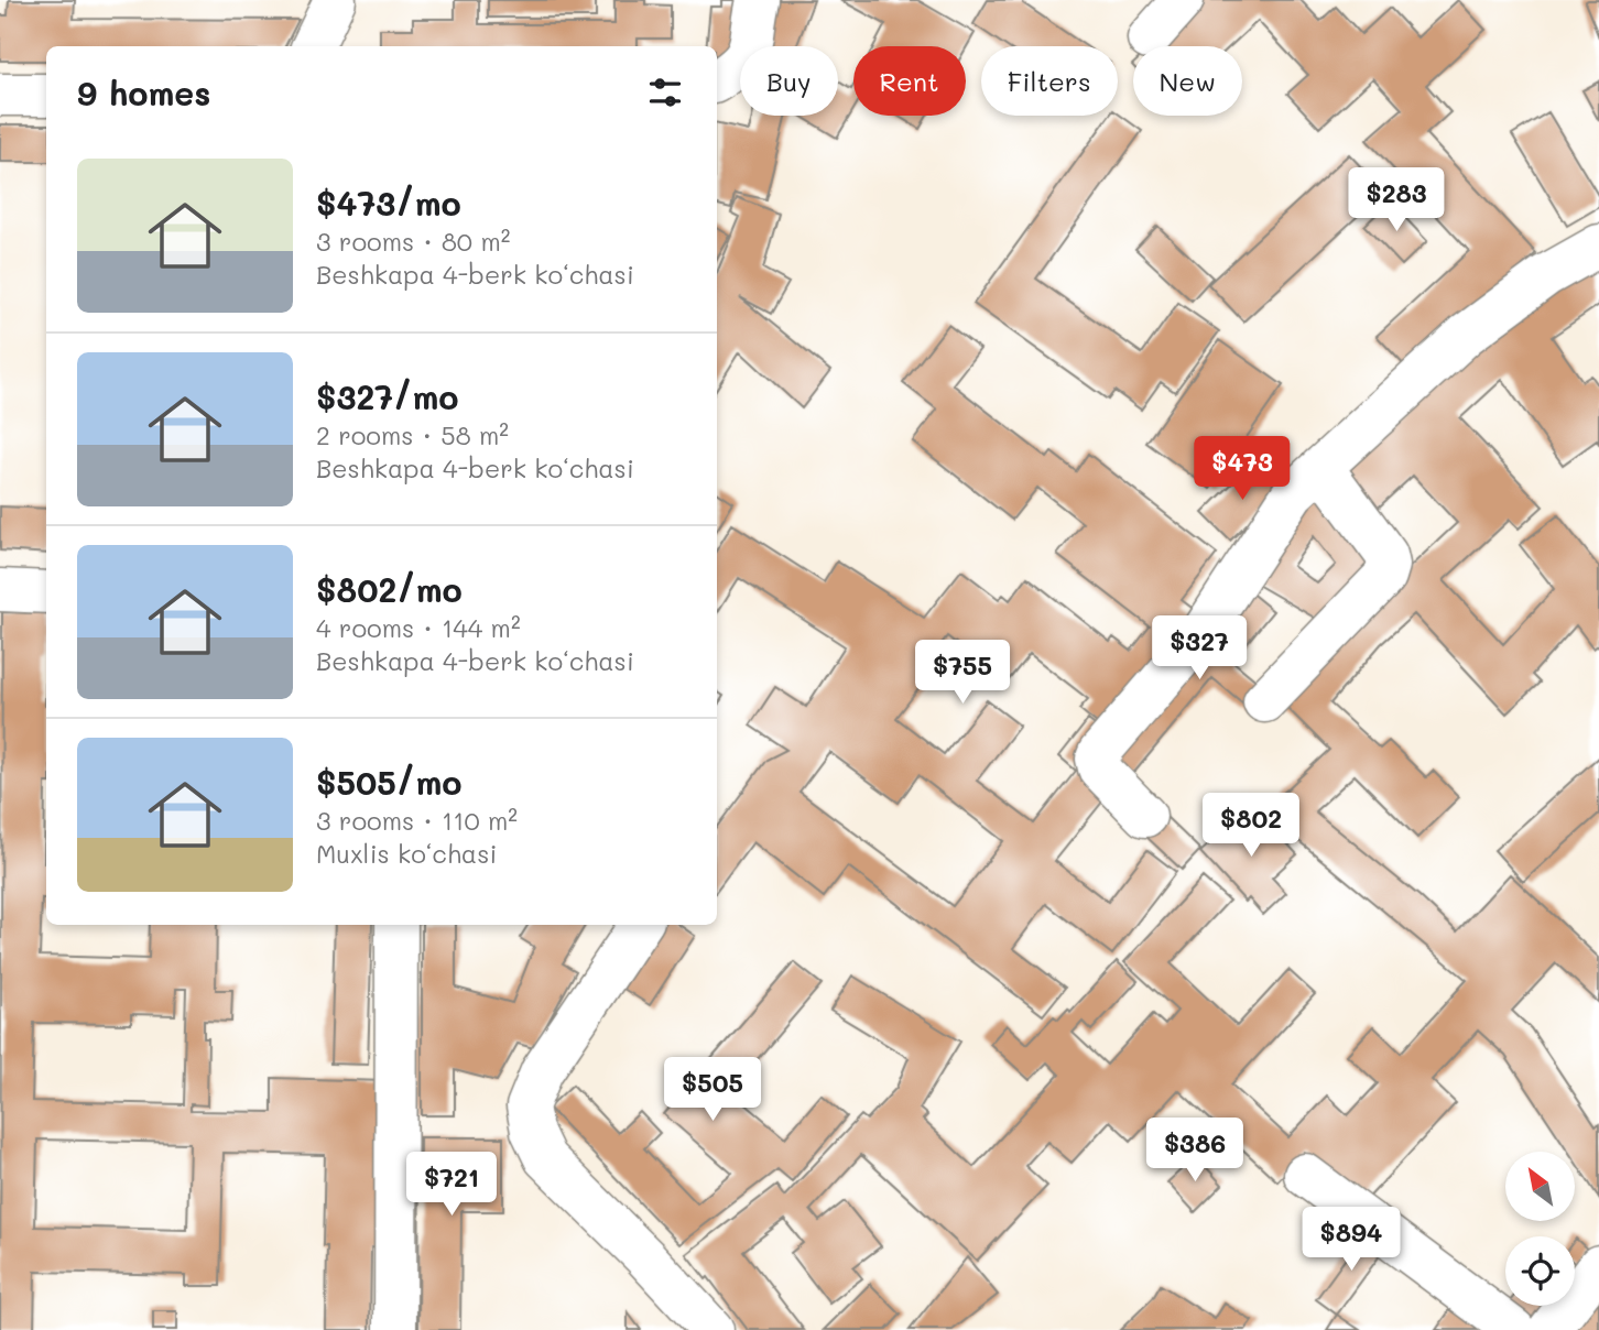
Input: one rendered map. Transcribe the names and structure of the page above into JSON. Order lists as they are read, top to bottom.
{
  "north": "top left",
  "page": {
    "chip": [
      "Buy",
      "Rent",
      "Filters",
      "New"
    ],
    "heading": "9 homes",
    "list": [
      {
        "name": "$473/mo",
        "note": "3 rooms · 80 m² · Beshkapa 4-berk koʻchasi"
      },
      {
        "name": "$327/mo",
        "note": "2 rooms · 58 m² · Beshkapa 4-berk koʻchasi"
      },
      {
        "name": "$802/mo",
        "note": "4 rooms · 144 m² · Beshkapa 4-berk koʻchasi"
      },
      {
        "name": "$505/mo",
        "note": "3 rooms · 110 m² · Muxlis koʻchasi"
      }
    ],
    "price": [
      "$283",
      "$473",
      "$327",
      "$755",
      "$802",
      "$505",
      "$386",
      "$721",
      "$894"
    ]
  }
}
